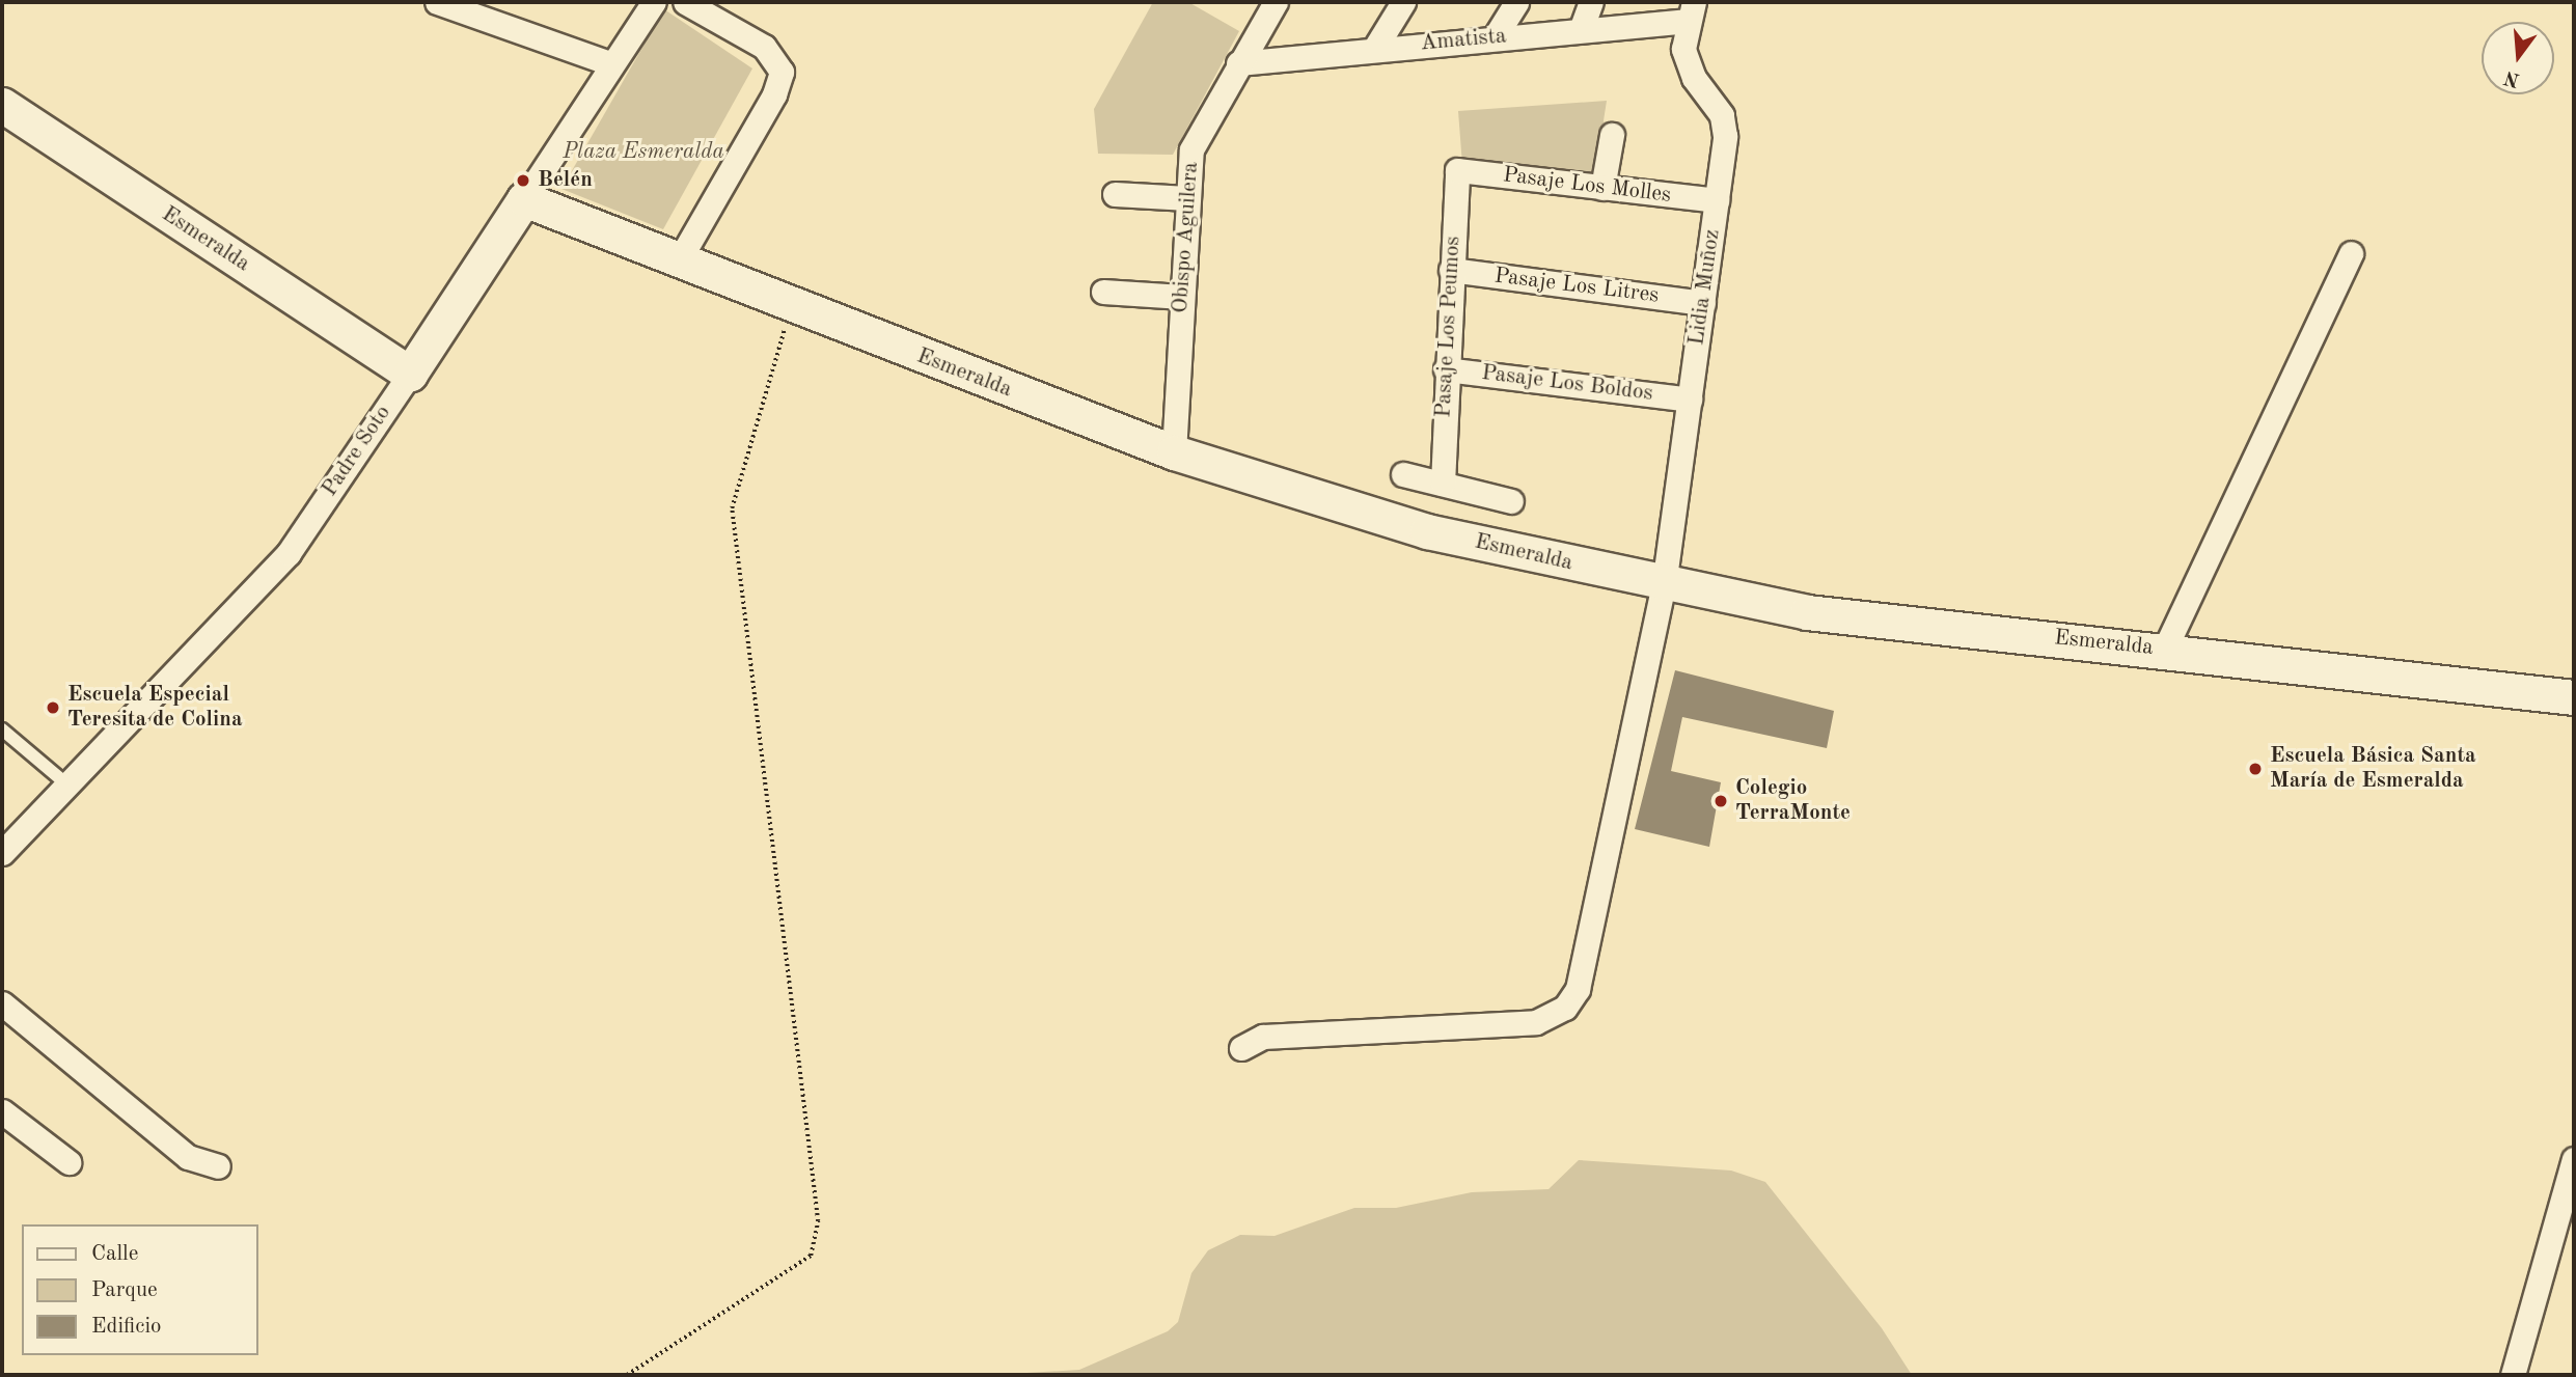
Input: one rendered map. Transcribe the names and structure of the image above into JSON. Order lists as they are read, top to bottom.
{
  "streets": {
    "street": [
      "Amatista",
      "Pasaje Los Molles",
      "Obispo Aguilera",
      "Esmeralda",
      "Pasaje Los Litres",
      "Lidia Muñoz",
      "Pasaje Los Peumos",
      "Pasaje Los Boldos",
      "Padre Soto"
    ]
  },
  "crossings": [
    ["Amatista", "Obispo Aguilera"],
    ["Amatista", "Lidia Muñoz"],
    ["Pasaje Los Molles", "Lidia Muñoz"],
    ["Pasaje Los Molles", "Pasaje Los Peumos"],
    ["Obispo Aguilera", "Esmeralda"],
    ["Esmeralda", "Lidia Muñoz"],
    ["Esmeralda", "Padre Soto"],
    ["Pasaje Los Litres", "Lidia Muñoz"],
    ["Pasaje Los Litres", "Pasaje Los Peumos"],
    ["Lidia Muñoz", "Pasaje Los Boldos"],
    ["Pasaje Los Peumos", "Pasaje Los Boldos"]
  ],
  "parks": ["Plaza Esmeralda"],
  "places": [
    "Belén",
    "Escuela Especial Teresita de Colina",
    "Escuela Básica Santa María de Esmeralda",
    "Colegio TerraMonte"
  ],
  "legend": ["Calle", "Parque", "Edificio"],
  "north": "bottom"
}
